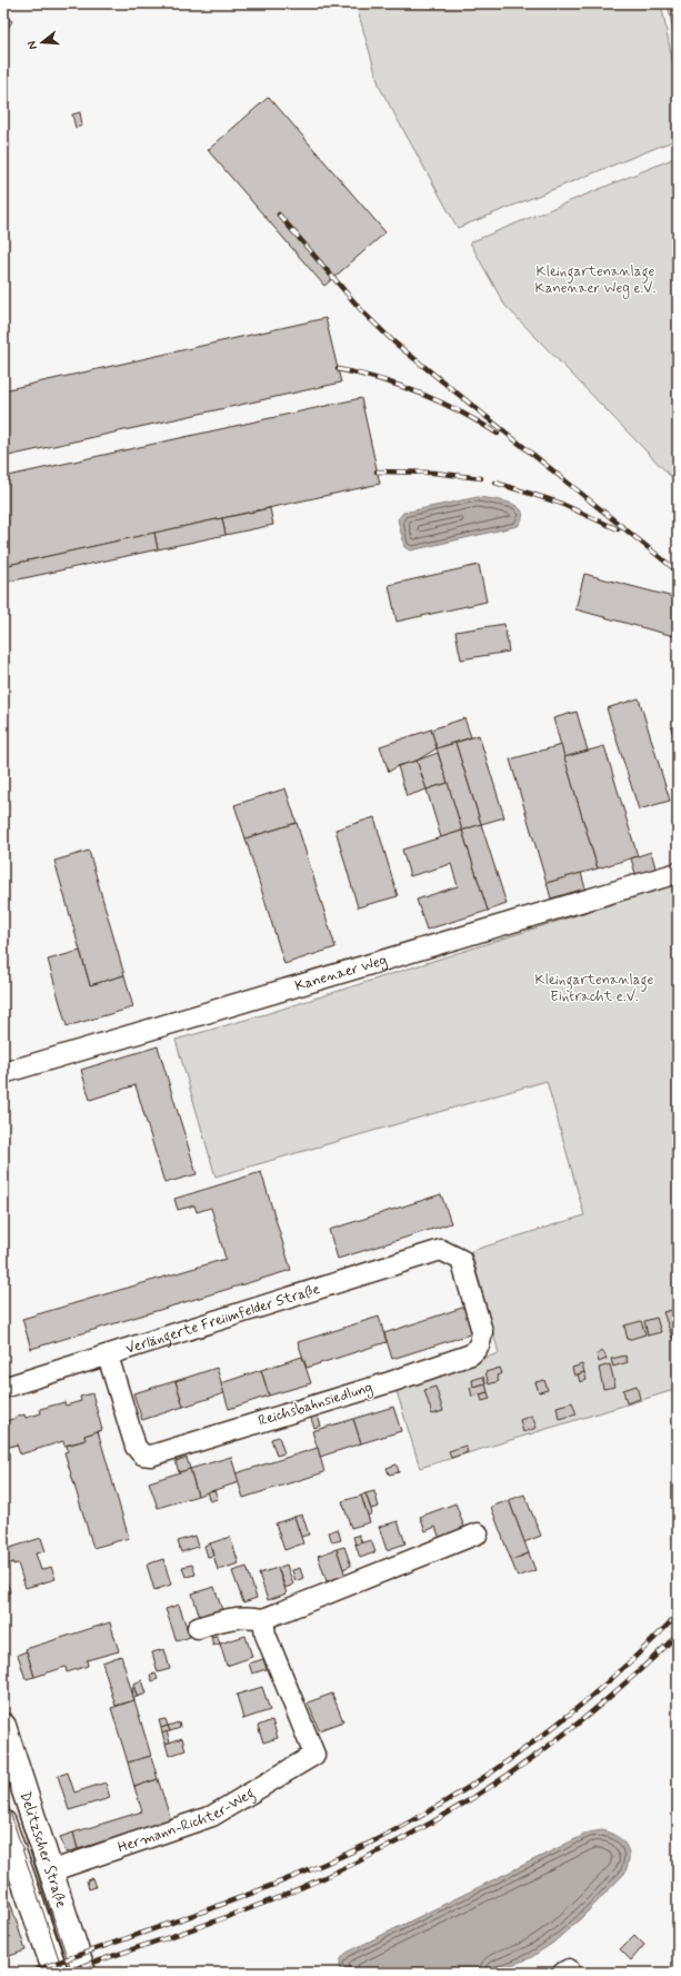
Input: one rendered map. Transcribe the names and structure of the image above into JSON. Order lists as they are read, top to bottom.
{
  "streets": {
    "main road": ["Delitzscher Straße"],
    "street": [
      "Kanenaer Weg",
      "Verlängerte Freiimfelder Straße",
      "Reichsbahnsiedlung",
      "Hermann-Richter-Weg"
    ]
  },
  "crossings": [
    ["Verlängerte Freiimfelder Straße", "Reichsbahnsiedlung"],
    ["Hermann-Richter-Weg", "Delitzscher Straße"]
  ],
  "parks": ["Kleingartenanlage Kanenaer Weg e.V.", "Kleingartenanlage Eintracht e.V."],
  "north": "left"
}
